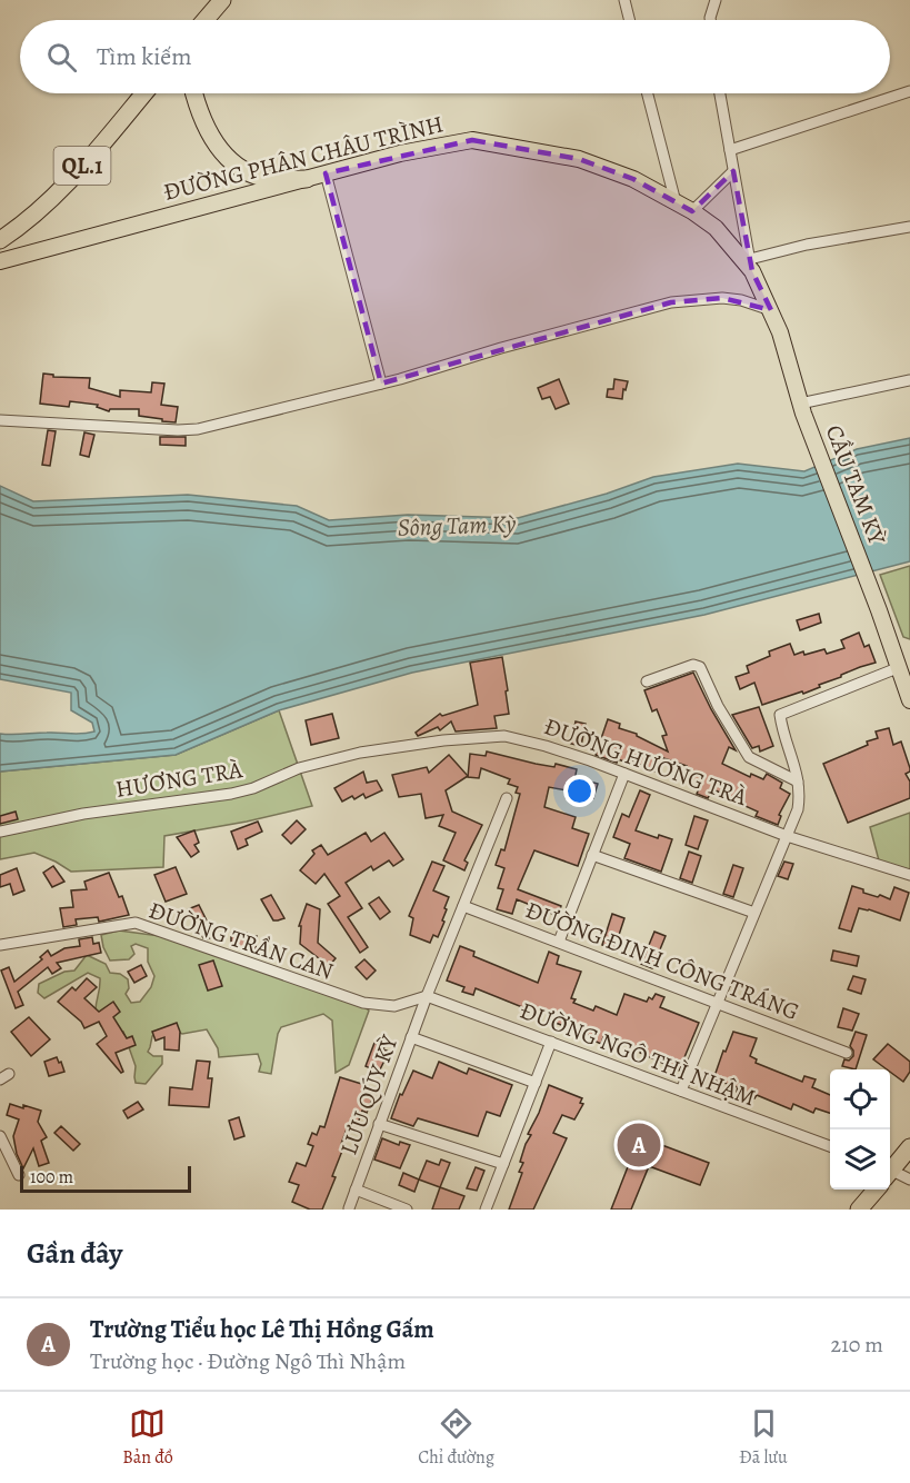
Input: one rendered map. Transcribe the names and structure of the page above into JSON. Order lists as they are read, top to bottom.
{
  "streets": {
    "highway": ["QL.1"],
    "main road": ["ĐƯỜNG PHÂN CHÂU TRÌNH", "CẦU TAM KỲ"],
    "street": [
      "ĐƯỜNG HƯƠNG TRÀ",
      "HƯƠNG TRÀ",
      "ĐƯỜNG TRẦN CAN",
      "ĐƯỜNG ĐINH CÔNG TRÁNG",
      "ĐƯỜNG NGÔ THÌ NHẬM",
      "LƯU QÚY KỲ"
    ]
  },
  "crossings": [
    ["ĐƯỜNG PHÂN CHÂU TRÌNH", "CẦU TAM KỲ"],
    ["ĐƯỜNG HƯƠNG TRÀ", "HƯƠNG TRÀ"],
    ["ĐƯỜNG TRẦN CAN", "ĐƯỜNG NGÔ THÌ NHẬM"],
    ["ĐƯỜNG TRẦN CAN", "LƯU QÚY KỲ"],
    ["ĐƯỜNG ĐINH CÔNG TRÁNG", "LƯU QÚY KỲ"],
    ["ĐƯỜNG NGÔ THÌ NHẬM", "LƯU QÚY KỲ"]
  ],
  "water": ["Sông Tam Kỳ"],
  "scale_bar": "100 m",
  "page": {
    "search": "Tìm kiếm",
    "pins": "A",
    "scale": "100 m",
    "heading": "Gần đây",
    "list": [
      {
        "mark": "A",
        "name": "Trường Tiểu học Lê Thị Hồng Gấm",
        "note": "Trường học · Đường Ngô Thì Nhậm",
        "value": "210 m"
      }
    ],
    "nav": ["Bản đồ", "Chỉ đường", "Đã lưu"]
  }
}
